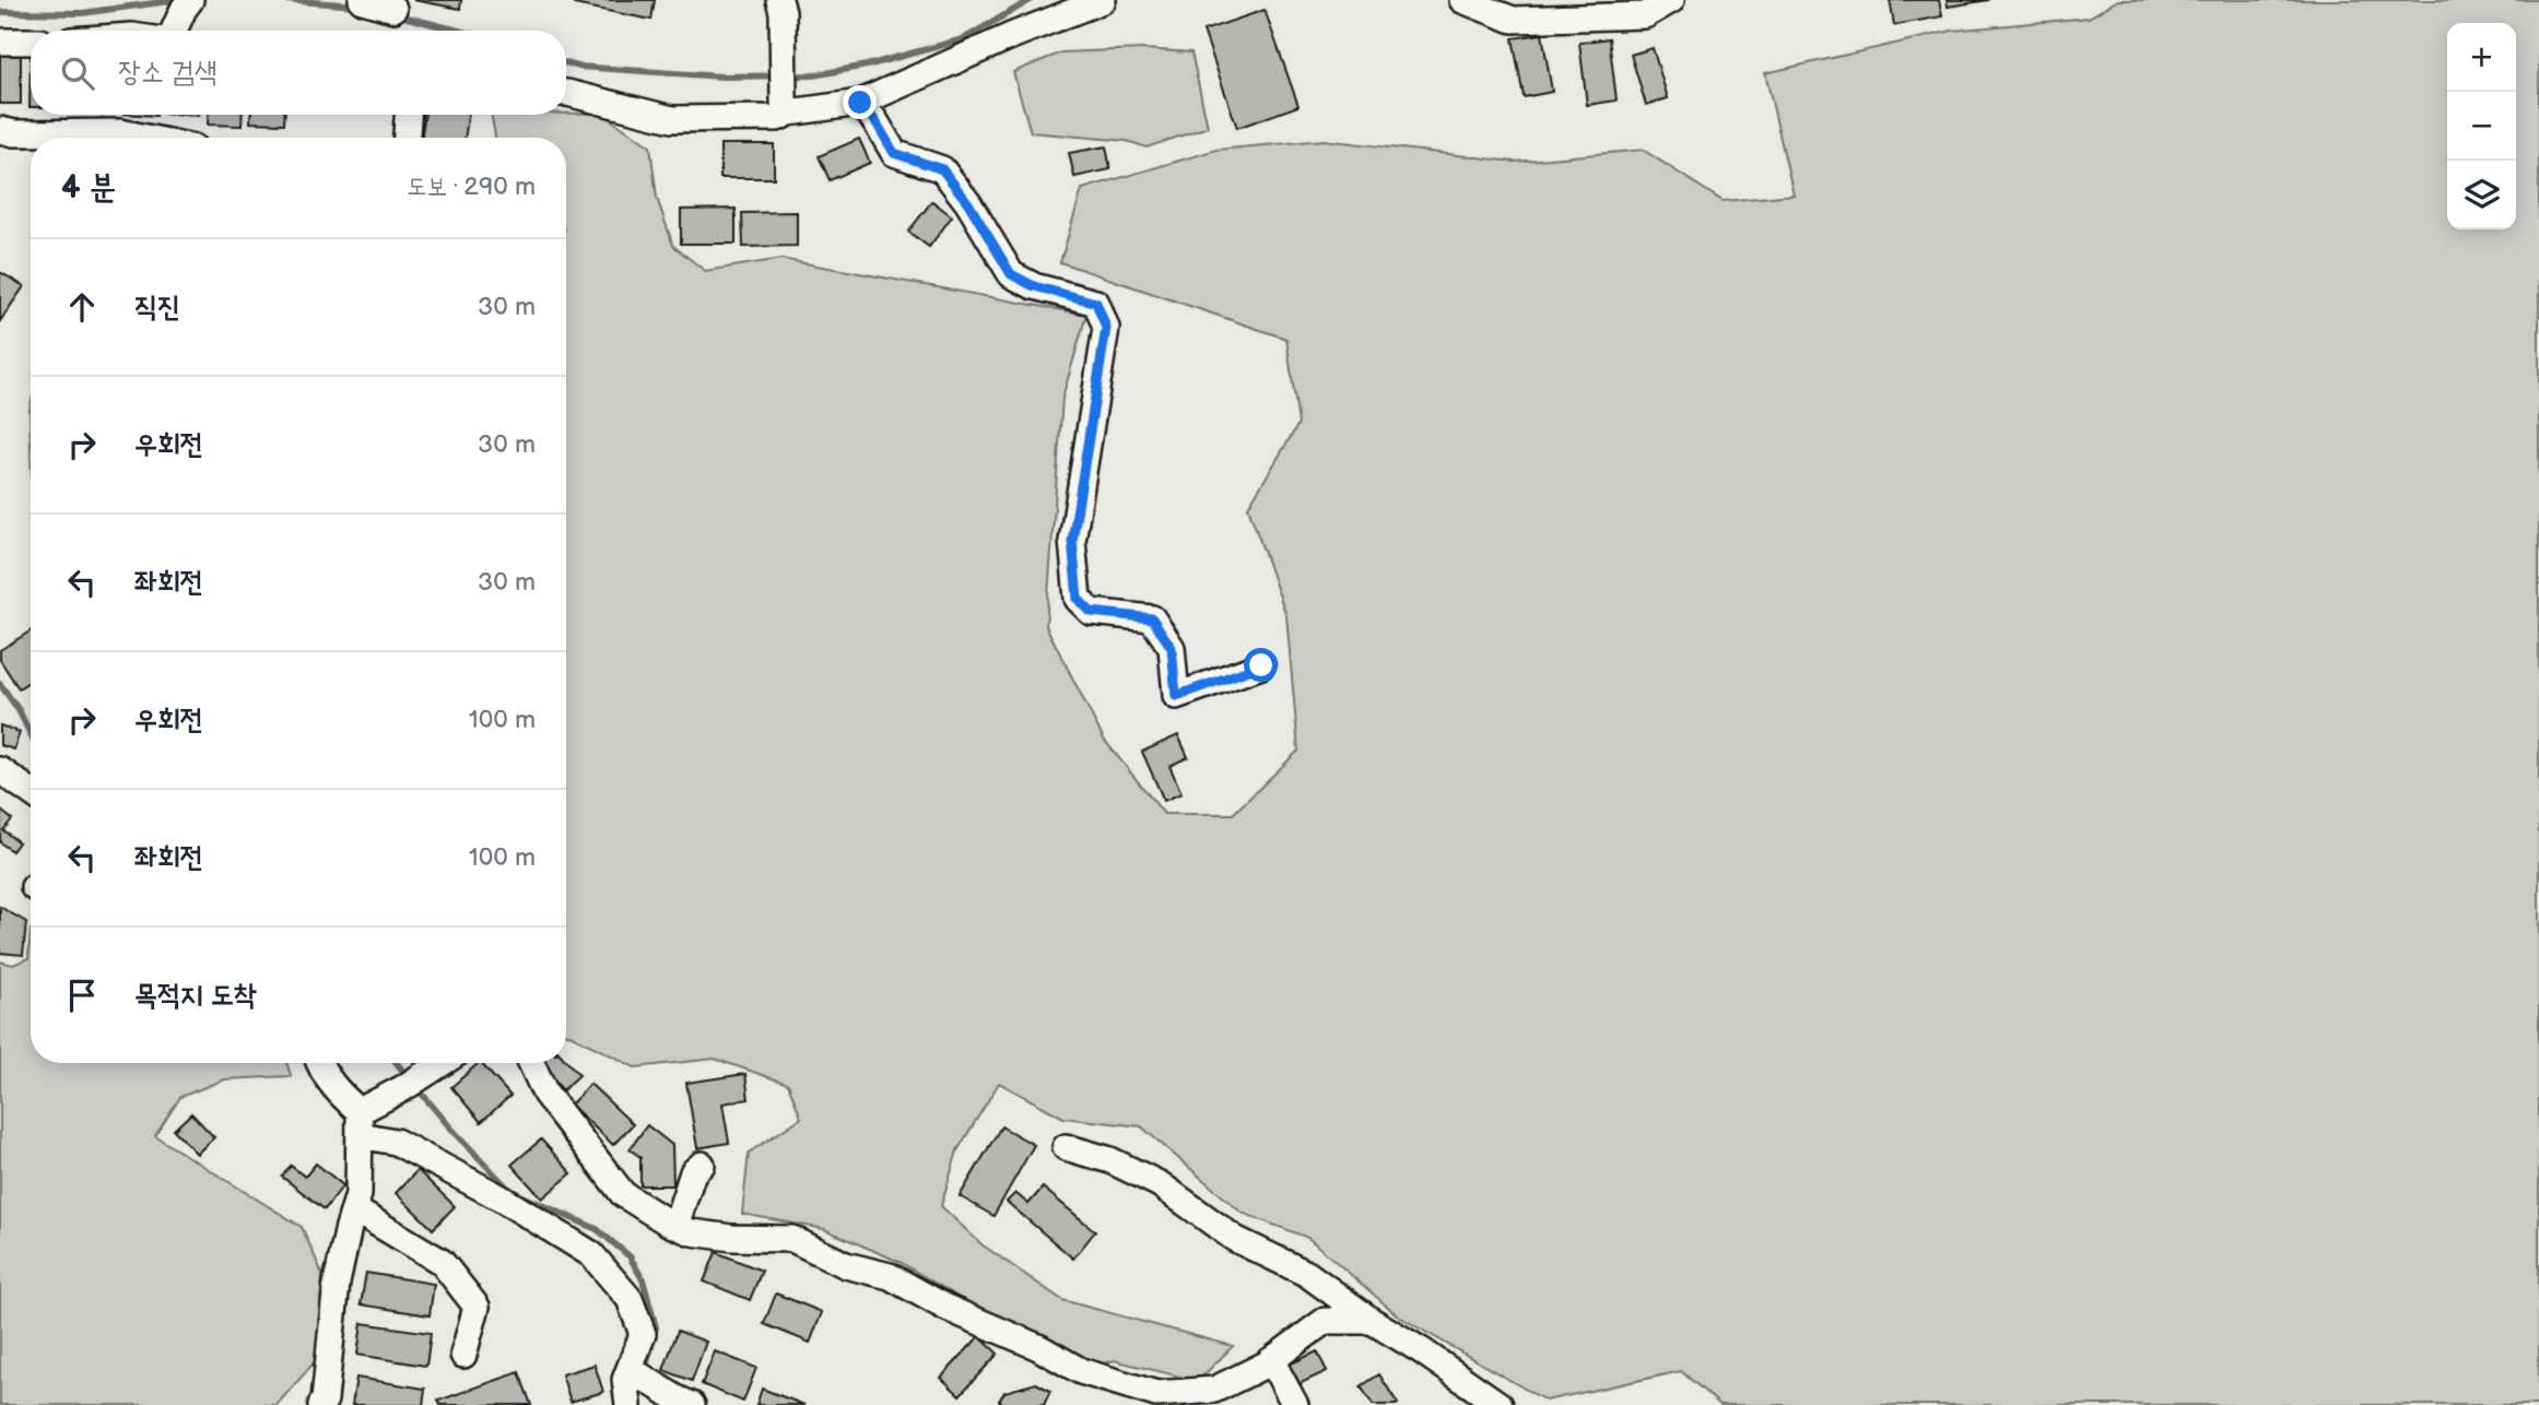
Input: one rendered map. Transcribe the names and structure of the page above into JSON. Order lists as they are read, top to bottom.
{
  "page": {
    "map_buttons": ["+", "−"],
    "search": "장소 검색",
    "heading": ["4 분", "도보 · 290 m"],
    "list": [
      ["직진", "30 m"],
      ["우회전", "30 m"],
      ["좌회전", "30 m"],
      ["우회전", "100 m"],
      ["좌회전", "100 m"],
      "목적지 도착"
    ]
  }
}
